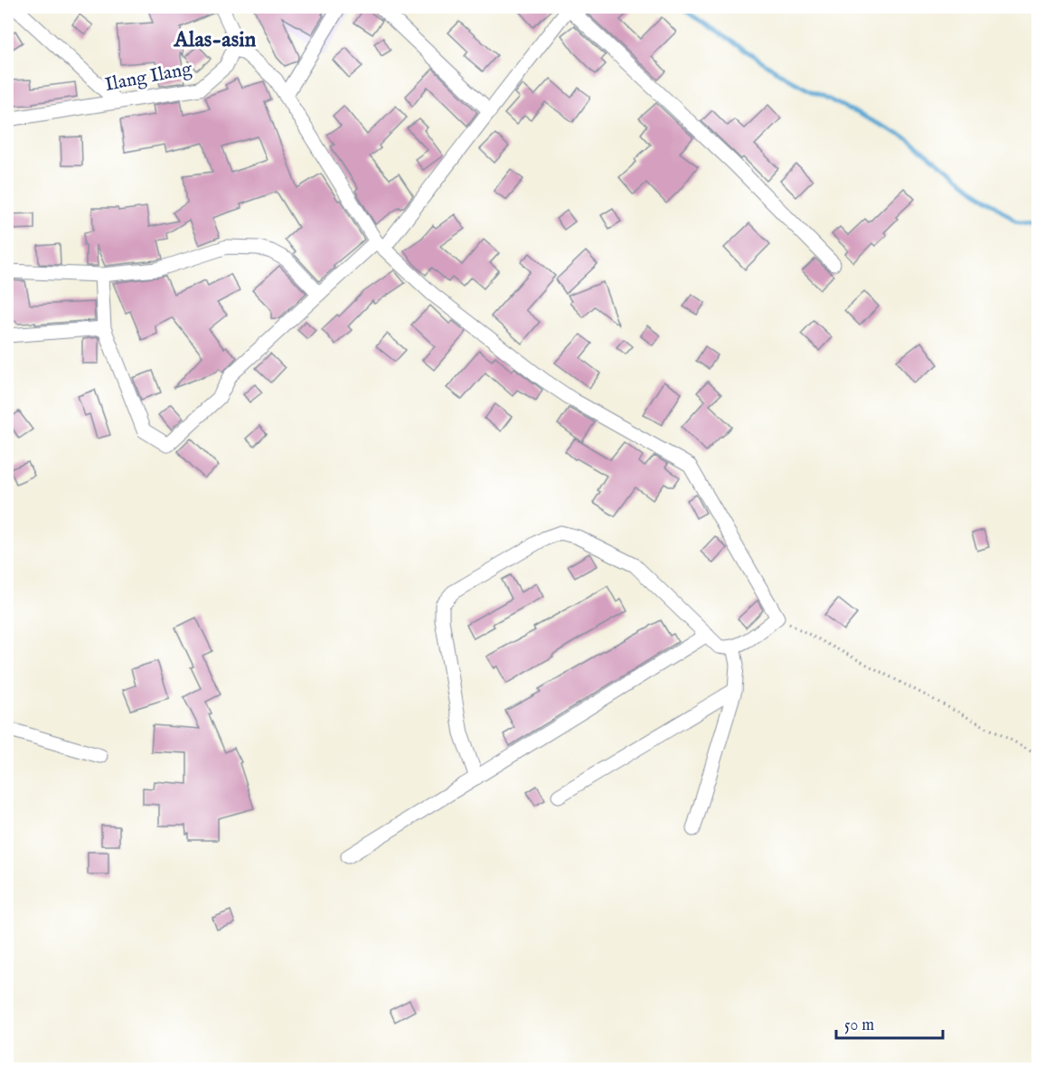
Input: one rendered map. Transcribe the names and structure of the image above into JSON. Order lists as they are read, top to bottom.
{
  "streets": {
    "street": ["Ilang Ilang"]
  },
  "districts": ["Alas-asin"],
  "scale_bar": "50 m"
}
